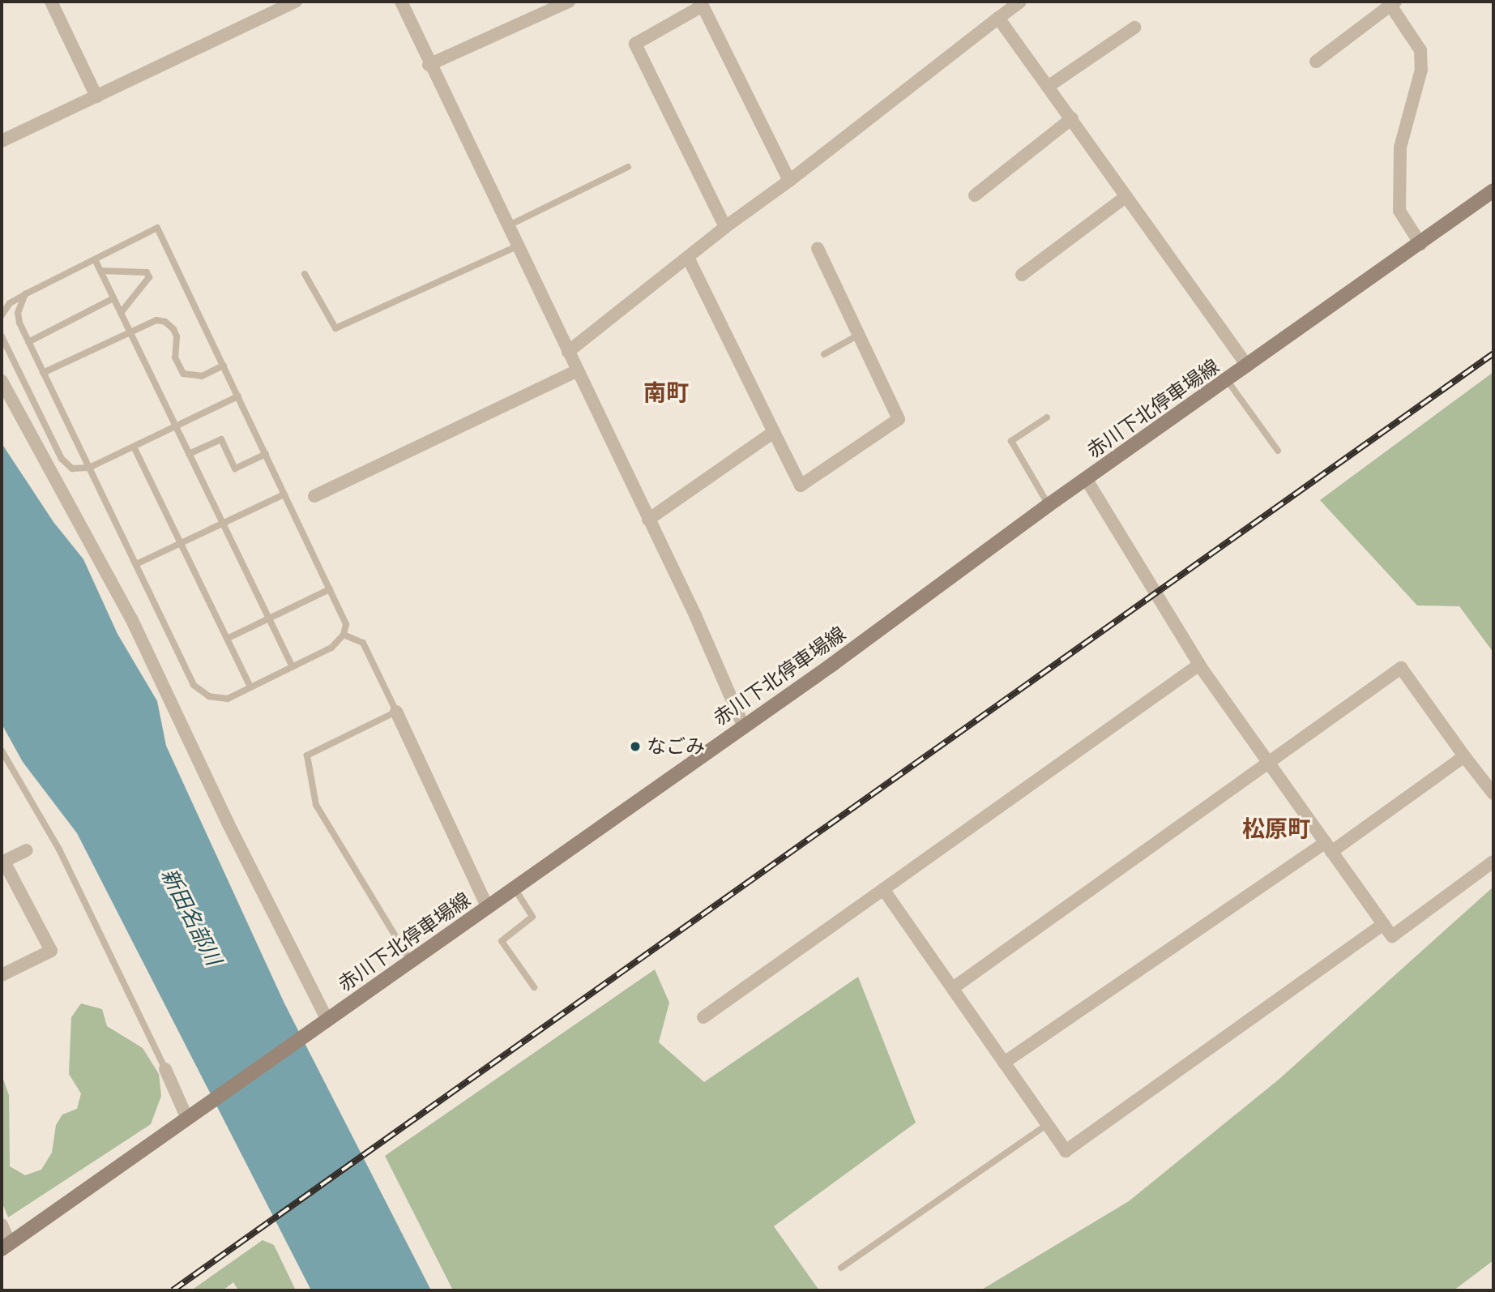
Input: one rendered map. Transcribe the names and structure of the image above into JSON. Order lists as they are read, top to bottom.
{
  "streets": {
    "main road": ["赤川下北停車場線"]
  },
  "districts": ["南町", "松原町"],
  "water": ["新田名部川"],
  "places": ["なごみ"]
}
